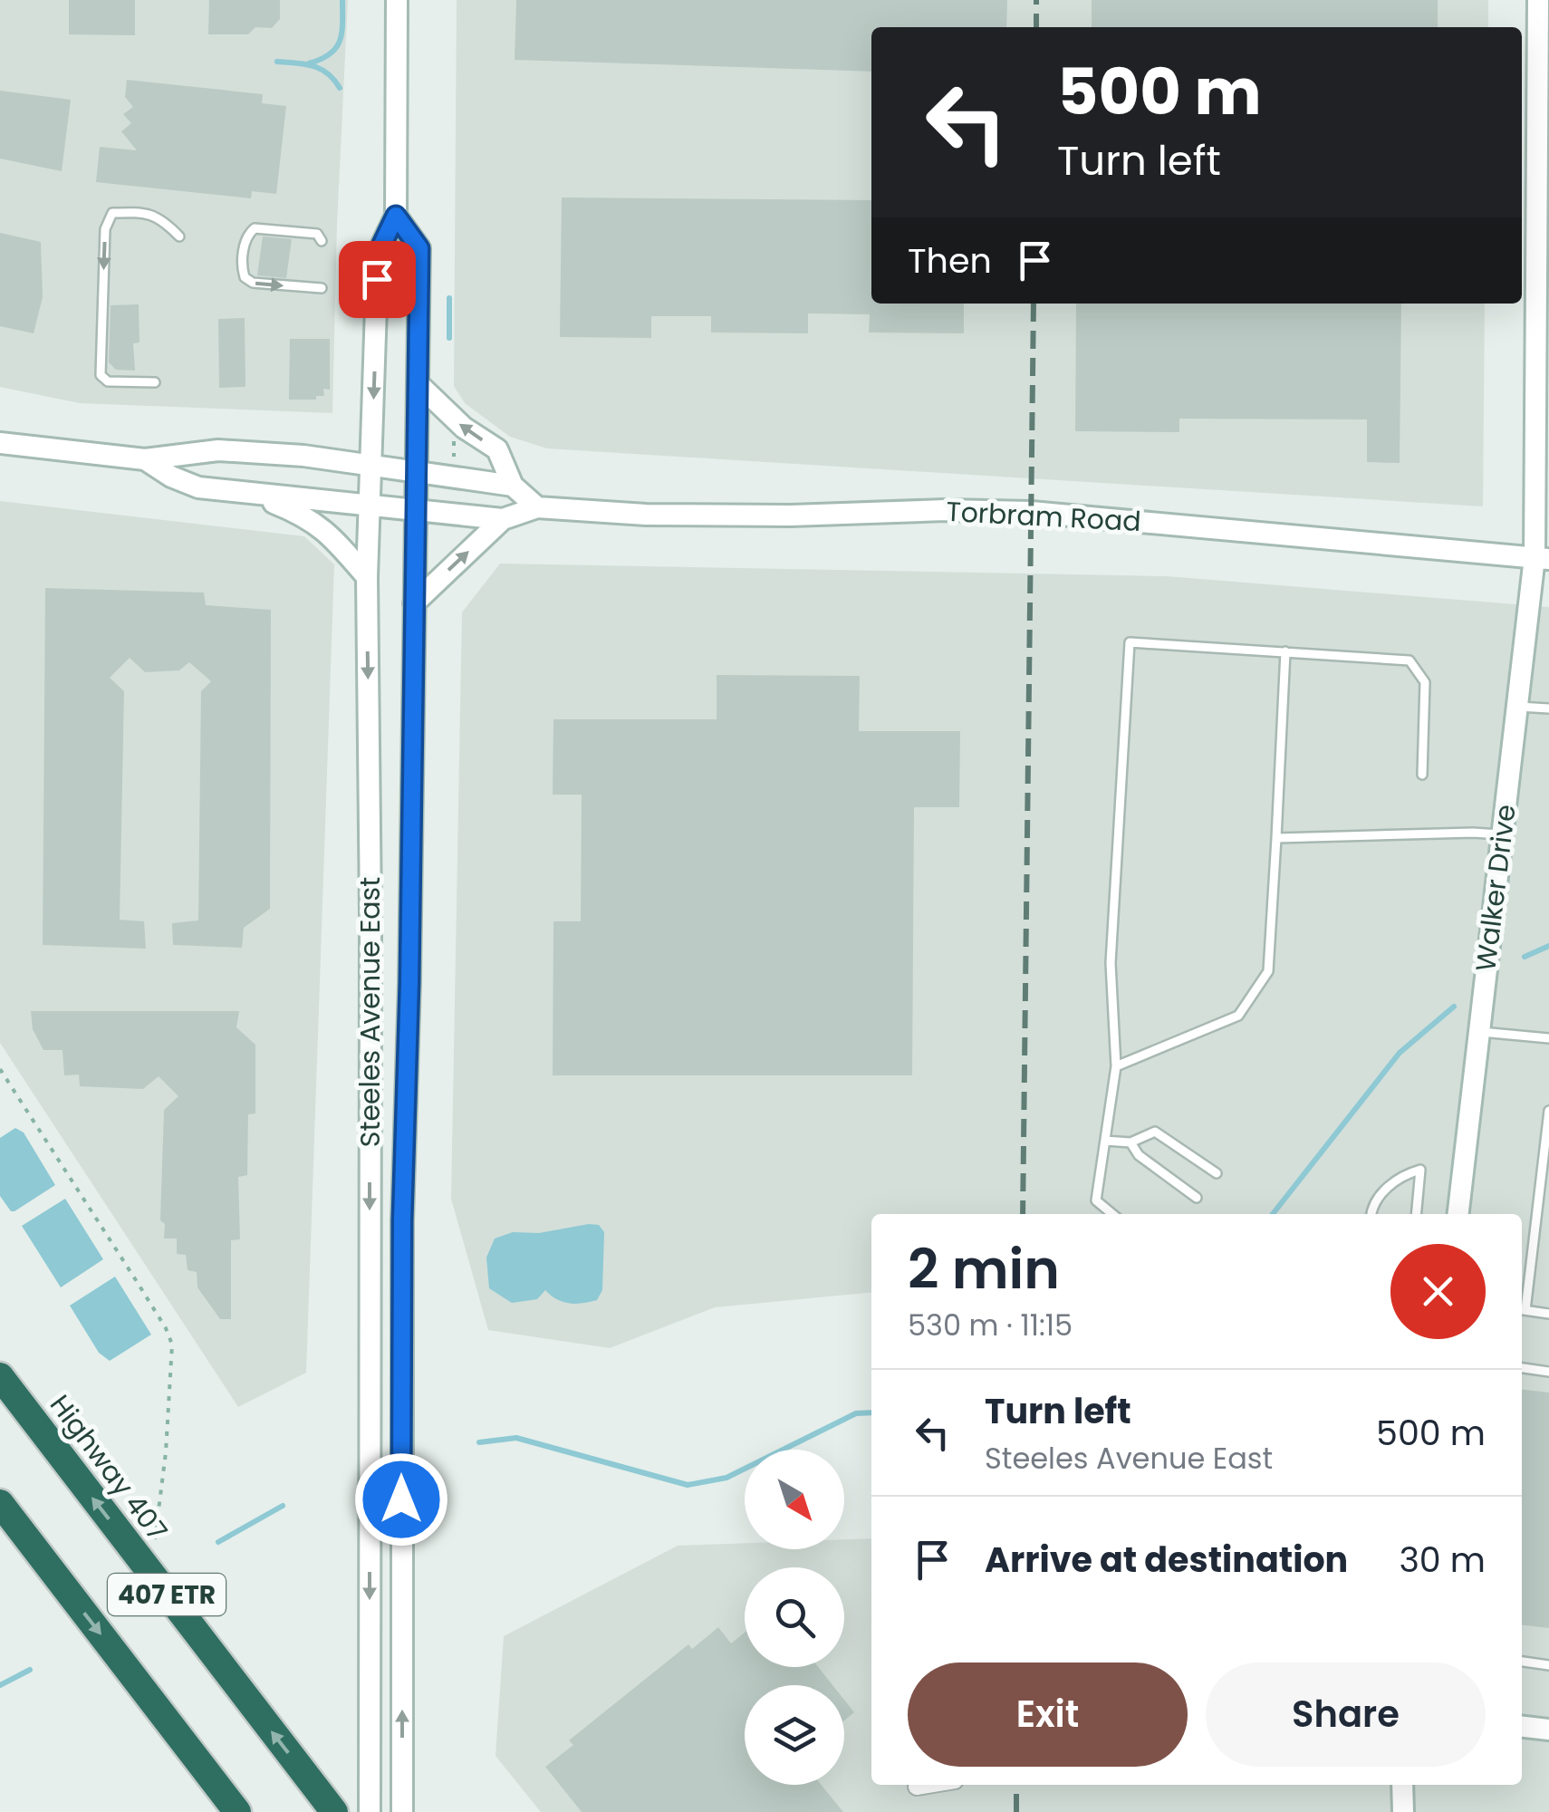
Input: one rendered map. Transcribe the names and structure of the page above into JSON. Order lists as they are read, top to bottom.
{
  "streets": {
    "highway": ["Highway 407", "407 ETR"],
    "main road": ["Torbram Road", "Walker Drive", "Steeles Avenue East"]
  },
  "crossings": [
    ["Torbram Road", "Walker Drive"],
    ["Torbram Road", "Steeles Avenue East"]
  ],
  "north": "bottom right",
  "page": {
    "turn": ["500 m", "Turn left"],
    "then": "Then",
    "heading": ["2 min", "530 m · 11:15"],
    "list": [
      {
        "name": "Turn left",
        "note": "Steeles Avenue East",
        "value": "500 m"
      },
      {
        "name": "Arrive at destination",
        "value": "30 m"
      }
    ],
    "buttons": ["Exit", "Share"]
  }
}
